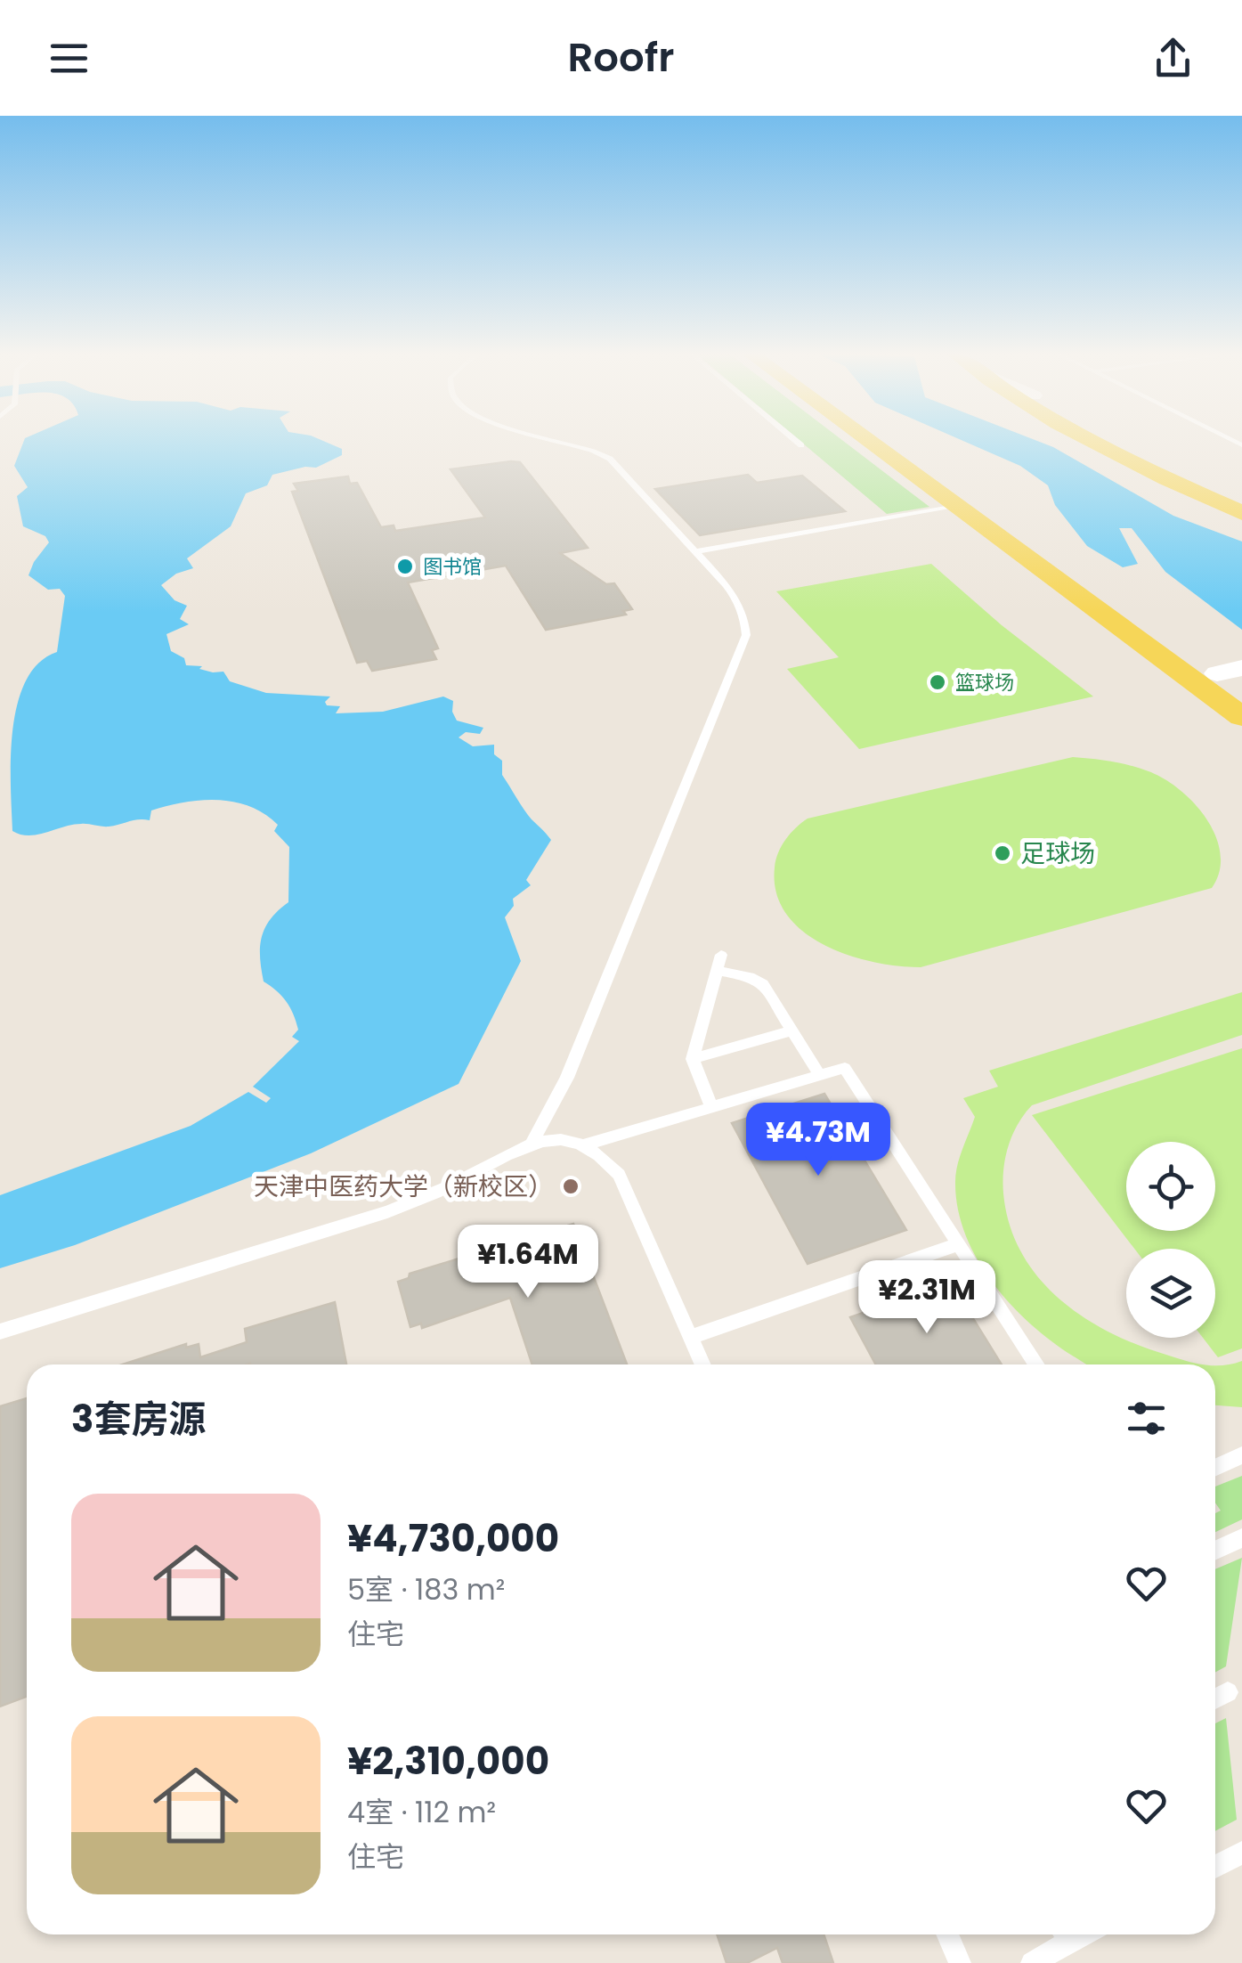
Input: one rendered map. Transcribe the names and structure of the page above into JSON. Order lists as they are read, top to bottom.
{
  "places": [
    "图书馆",
    "篮球场",
    "足球场",
    "天津中医药大学（新校区）"
  ],
  "page": {
    "header": "Roofr",
    "price": ["¥4.73M", "¥1.64M", "¥2.31M"],
    "heading": "3套房源",
    "list": [
      {
        "name": "¥4,730,000",
        "note": "5室 · 183 m² · 住宅"
      },
      {
        "name": "¥2,310,000",
        "note": "4室 · 112 m² · 住宅"
      }
    ]
  }
}
